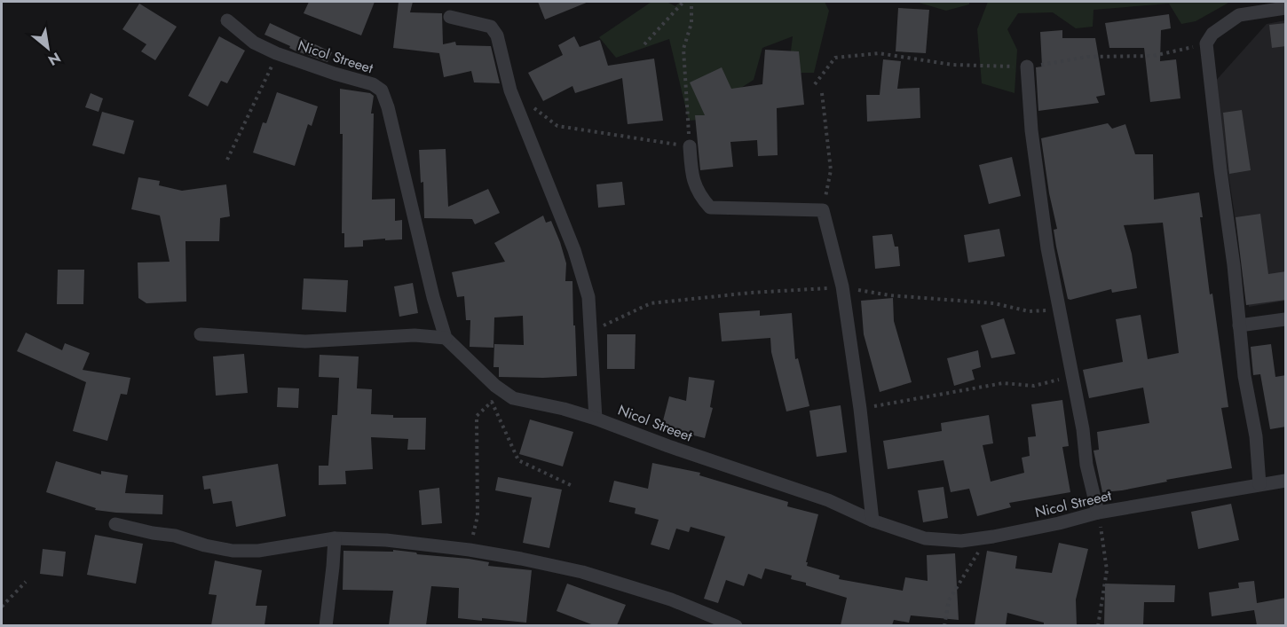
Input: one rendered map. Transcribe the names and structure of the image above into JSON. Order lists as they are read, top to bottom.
{
  "streets": {
    "street": ["Nicol Streeet"]
  },
  "north": "bottom right"
}
